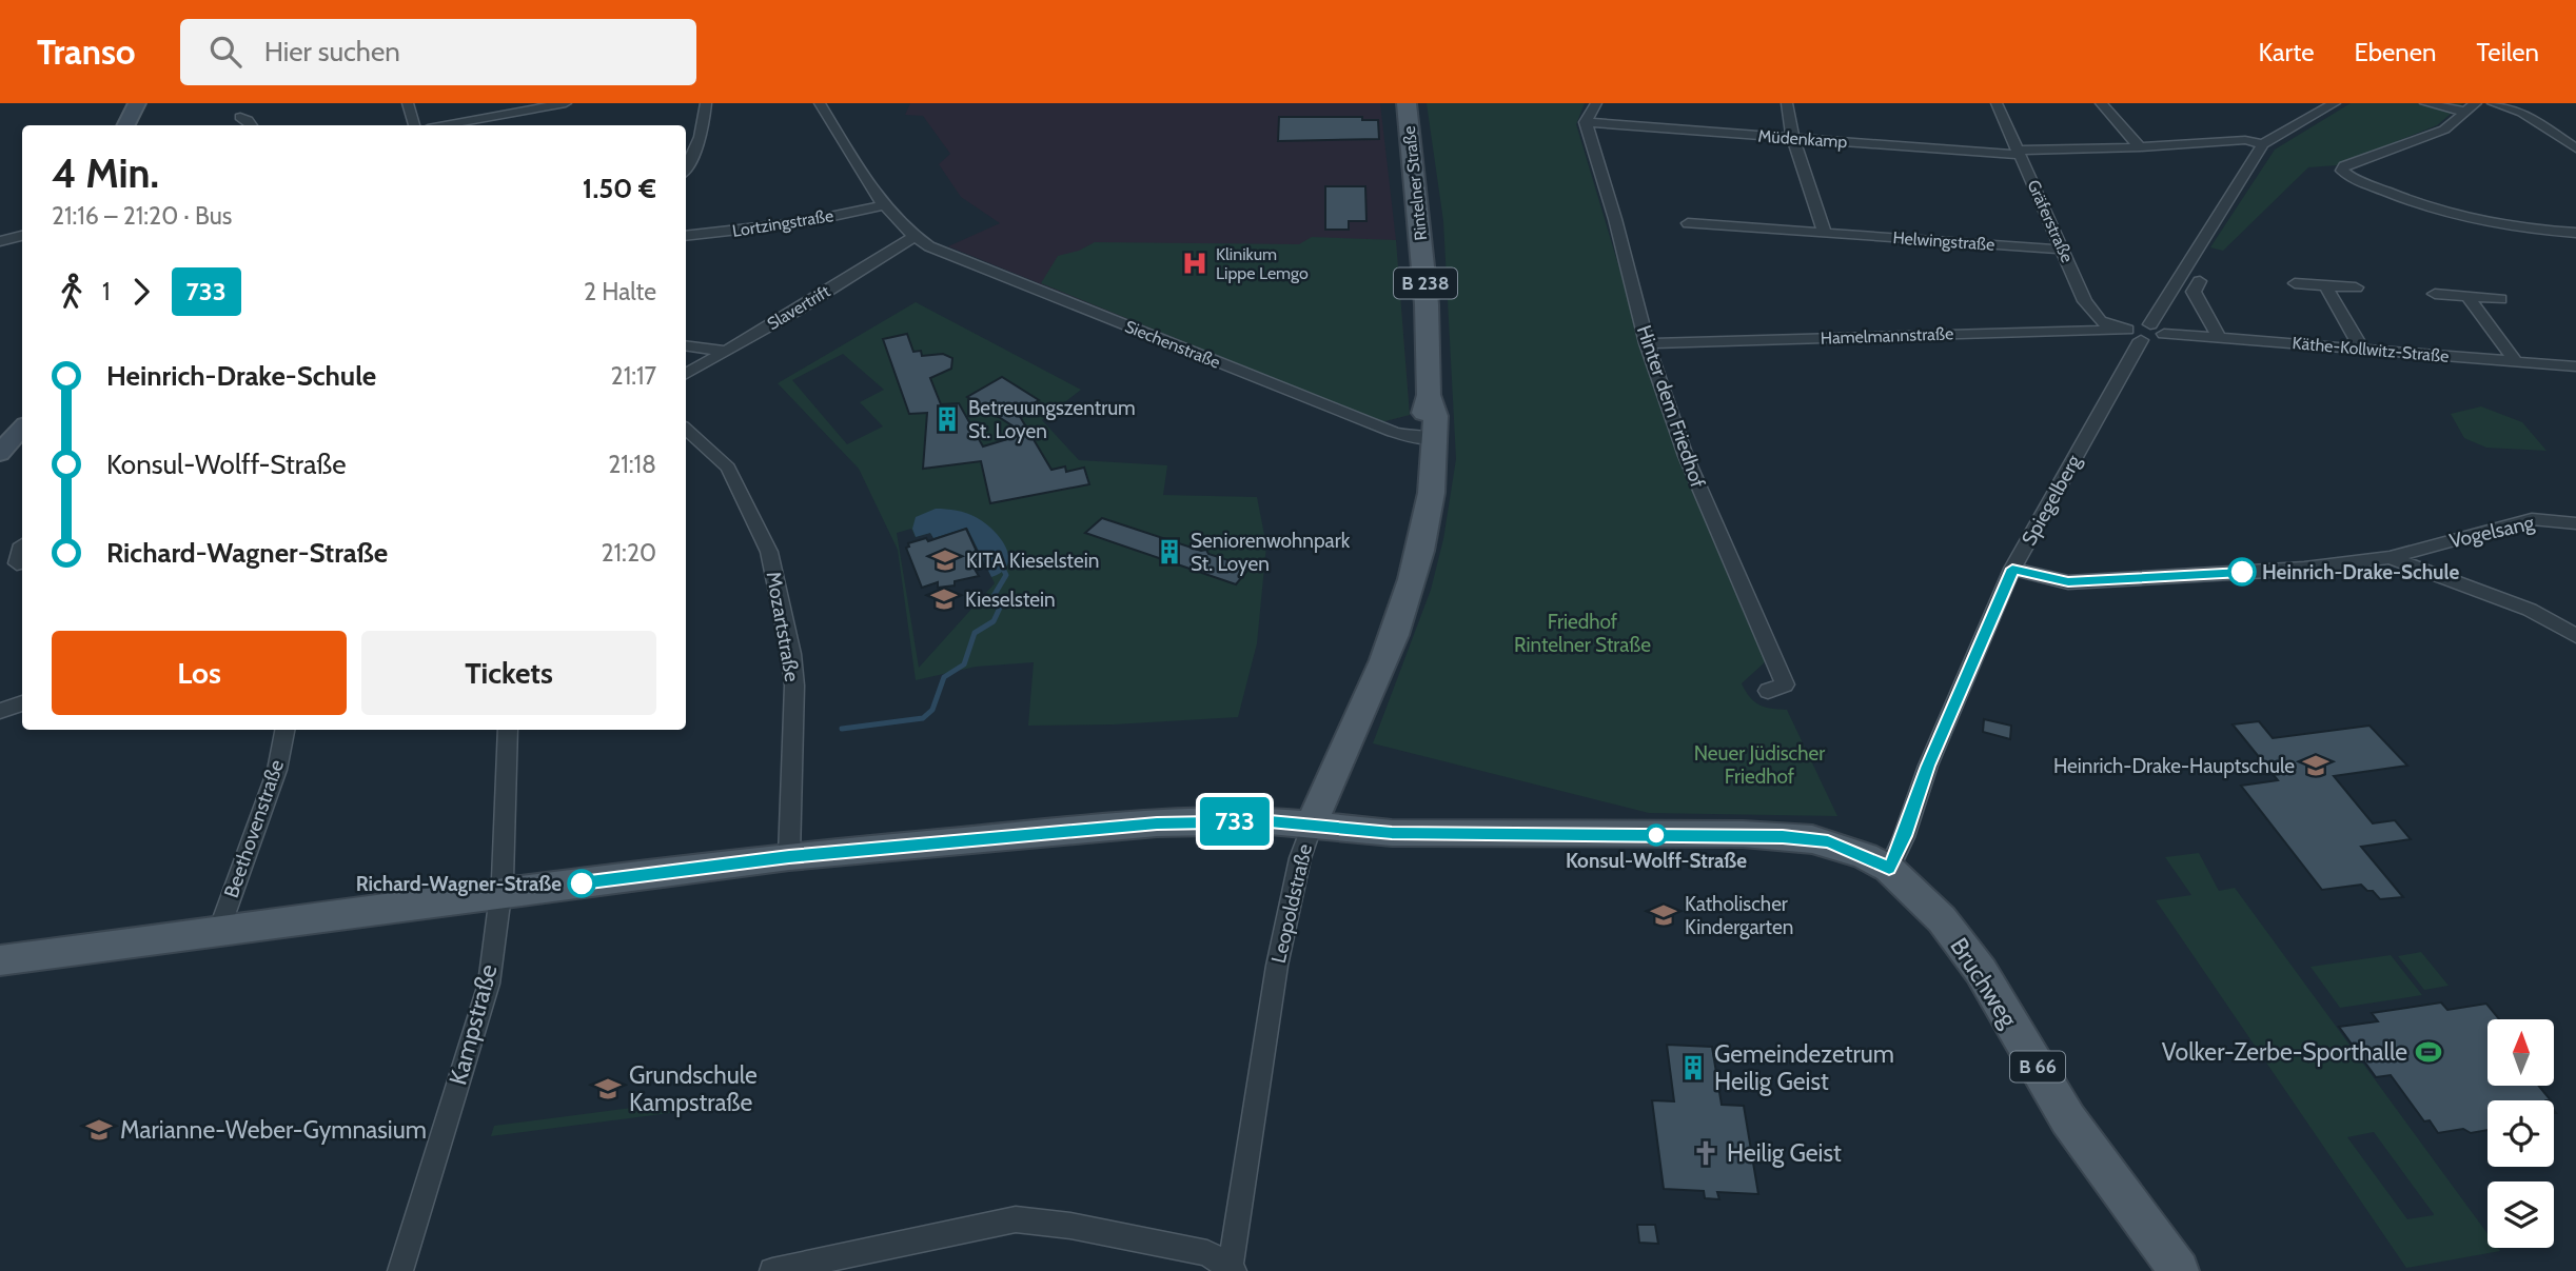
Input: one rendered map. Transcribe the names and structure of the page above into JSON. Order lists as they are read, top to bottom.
{
  "streets": {
    "main road": [
      "Rintelner Straße",
      "B 238",
      "Leopoldstraße",
      "Bruchweg",
      "B 66"
    ],
    "street": [
      "Müdenkamp",
      "Gräferstraße",
      "Lortzingstraße",
      "Helwingstraße",
      "Slavertrift",
      "Hamelmannstraße",
      "Siechenstraße",
      "Käthe-Kollwitz-Straße",
      "Hinter dem Friedhof",
      "Spiegelberg",
      "Vogelsang",
      "Mozartstraße",
      "Beethovenstraße",
      "Kampstraße"
    ]
  },
  "crossings": [
    ["Müdenkamp", "Gräferstraße"],
    ["Müdenkamp", "Hinter dem Friedhof"],
    ["Rintelner Straße", "Siechenstraße"],
    ["Rintelner Straße", "Leopoldstraße"],
    ["Gräferstraße", "Helwingstraße"],
    ["Gräferstraße", "Hamelmannstraße"],
    ["Gräferstraße", "Spiegelberg"],
    ["Lortzingstraße", "Siechenstraße"],
    ["Slavertrift", "Siechenstraße"],
    ["Hamelmannstraße", "Hinter dem Friedhof"],
    ["Spiegelberg", "Vogelsang"],
    ["Spiegelberg", "Bruchweg"],
    ["Leopoldstraße", "Bruchweg"]
  ],
  "parks": ["Friedhof Rintelner Straße", "Neuer Jüdischer Friedhof"],
  "places": {
    "hospital": ["Klinikum Lippe Lemgo"],
    "building": ["Betreuungszentrum St. Loyen", "Seniorenwohnpark St. Loyen", "Gemeindezetrum Heilig Geist"],
    "school or university": [
      "KITA Kieselstein",
      "Kieselstein",
      "Heinrich-Drake-Hauptschule",
      "Katholischer Kindergarten",
      "Grundschule Kampstraße",
      "Marianne-Weber-Gymnasium"
    ],
    "other": ["Heinrich-Drake-Schule", "Konsul-Wolff-Straße", "Richard-Wagner-Straße"],
    "sports": ["Volker-Zerbe-Sporthalle"],
    "church": ["Heilig Geist"]
  },
  "lines": ["bus line 733"],
  "north": "top",
  "page": {
    "header": "Transo",
    "search": "Hier suchen",
    "nav": ["Karte", "Ebenen", "Teilen"],
    "on_map": "733",
    "heading": ["4 Min.", "21:16 – 21:20 · Bus", "1.50 €"],
    "legs": ["1", "733", "2 Halte"],
    "list": [
      {
        "name": "Heinrich-Drake-Schule",
        "value": "21:17"
      },
      {
        "name": "Konsul-Wolff-Straße",
        "value": "21:18"
      },
      {
        "name": "Richard-Wagner-Straße",
        "value": "21:20"
      }
    ],
    "buttons": ["Los", "Tickets"]
  }
}
